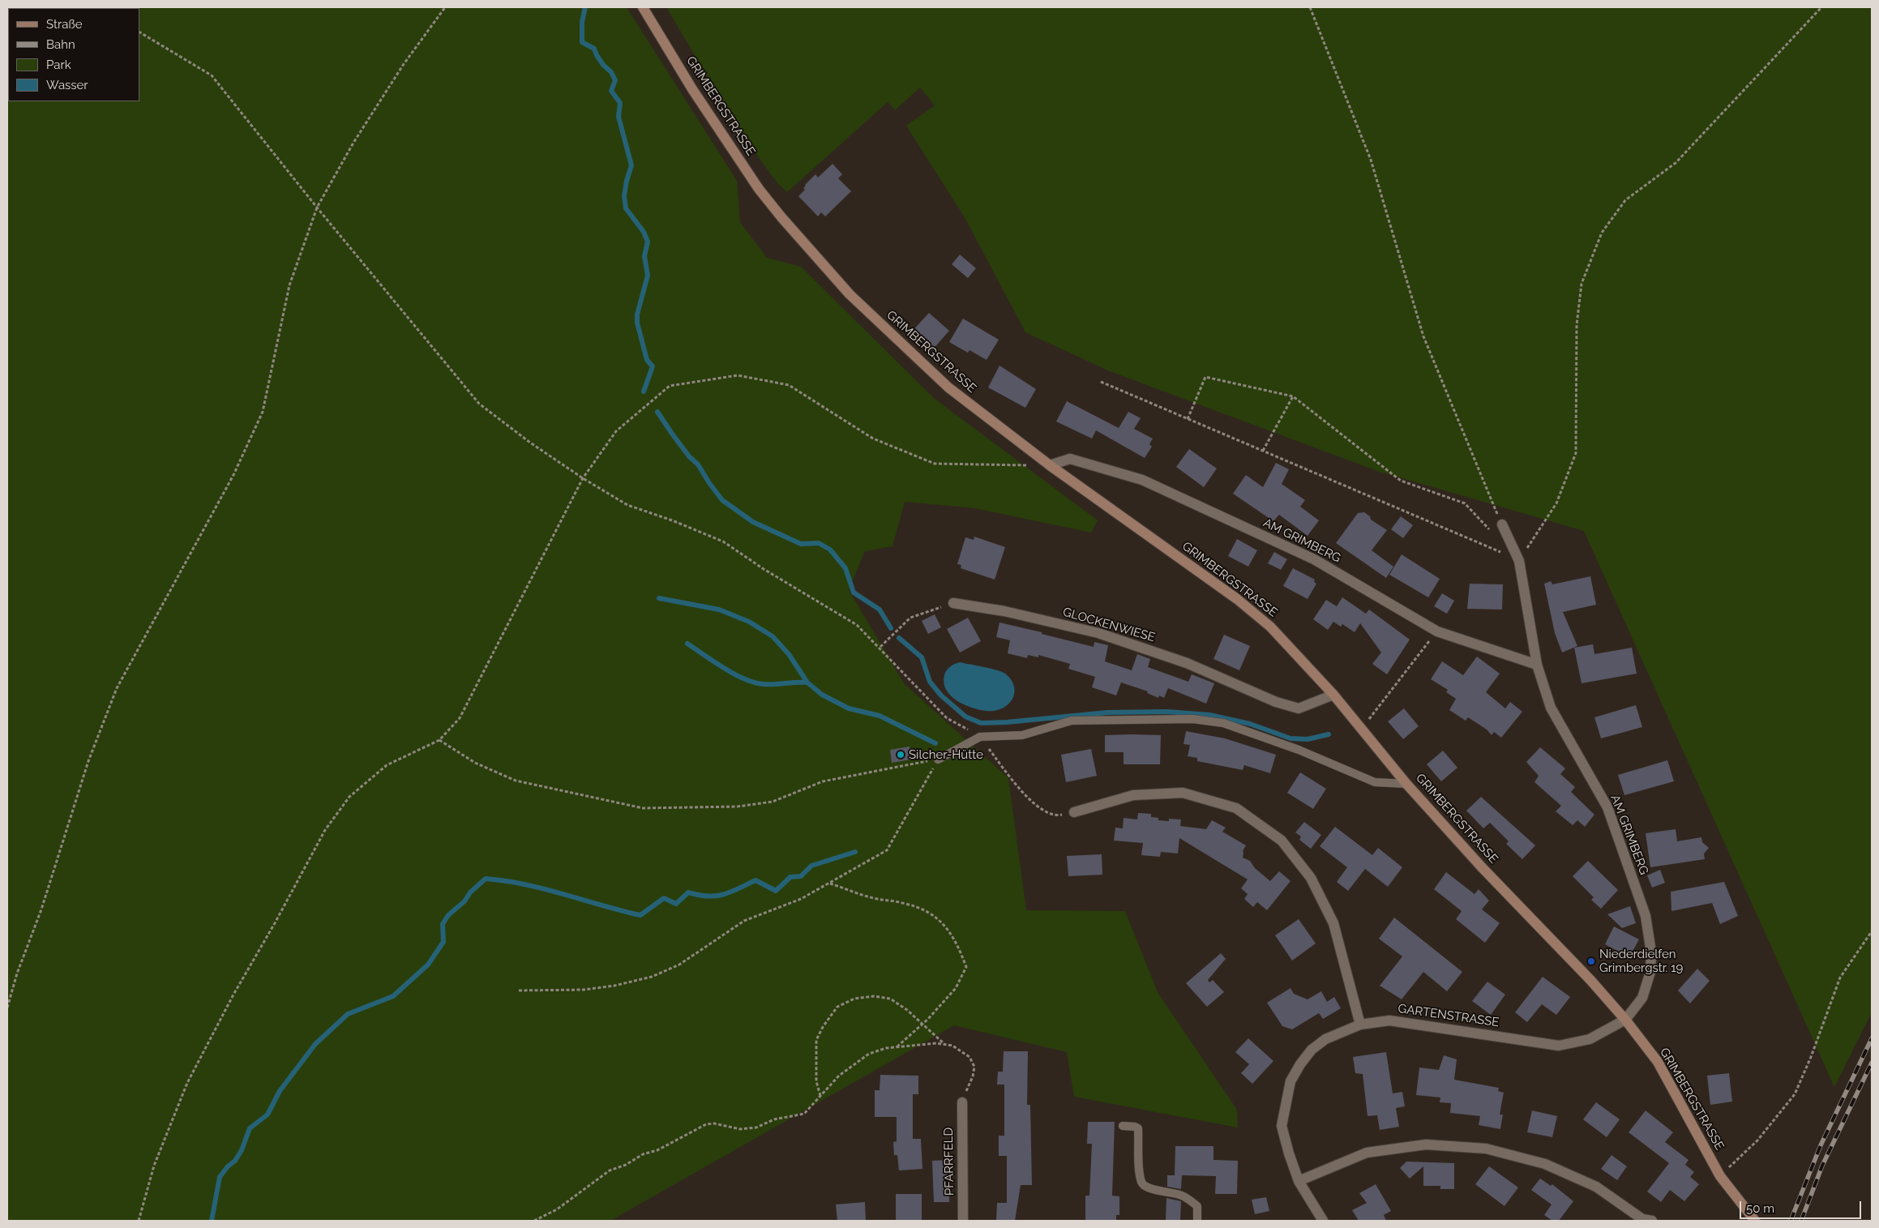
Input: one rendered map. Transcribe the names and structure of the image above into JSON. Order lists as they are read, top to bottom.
{
  "streets": {
    "street": [
      "GRIMBERGSTRASSE",
      "AM GRIMBERG",
      "GLOCKENWIESE",
      "GARTENSTRASSE",
      "PFARRFELD"
    ]
  },
  "crossings": [
    ["GRIMBERGSTRASSE", "AM GRIMBERG"],
    ["GRIMBERGSTRASSE", "GLOCKENWIESE"],
    ["GRIMBERGSTRASSE", "GARTENSTRASSE"],
    ["AM GRIMBERG", "GARTENSTRASSE"]
  ],
  "places": ["Silcher-Hütte", "Niederdielfen Grimbergstr. 19"],
  "legend": [
    "Straße",
    "Bahn",
    "Park",
    "Wasser"
  ],
  "scale_bar": "50 m"
}
